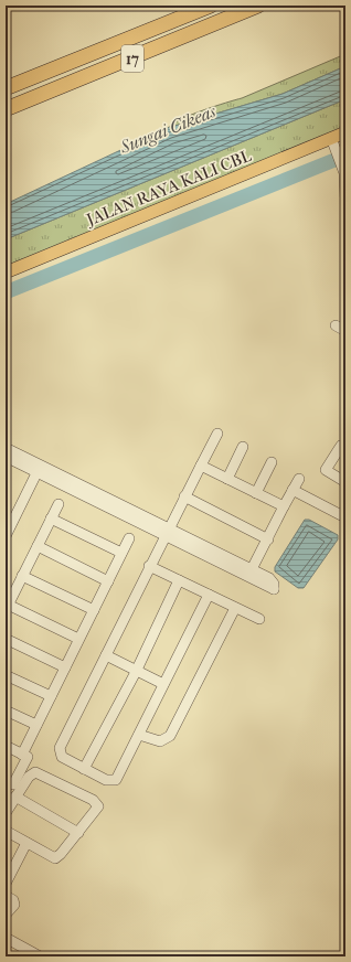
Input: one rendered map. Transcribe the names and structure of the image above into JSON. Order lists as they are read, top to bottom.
{
  "streets": {
    "highway": ["17"],
    "main road": ["JALAN RAYA KALI CBL"]
  },
  "water": ["Sungai Cikeas"]
}
